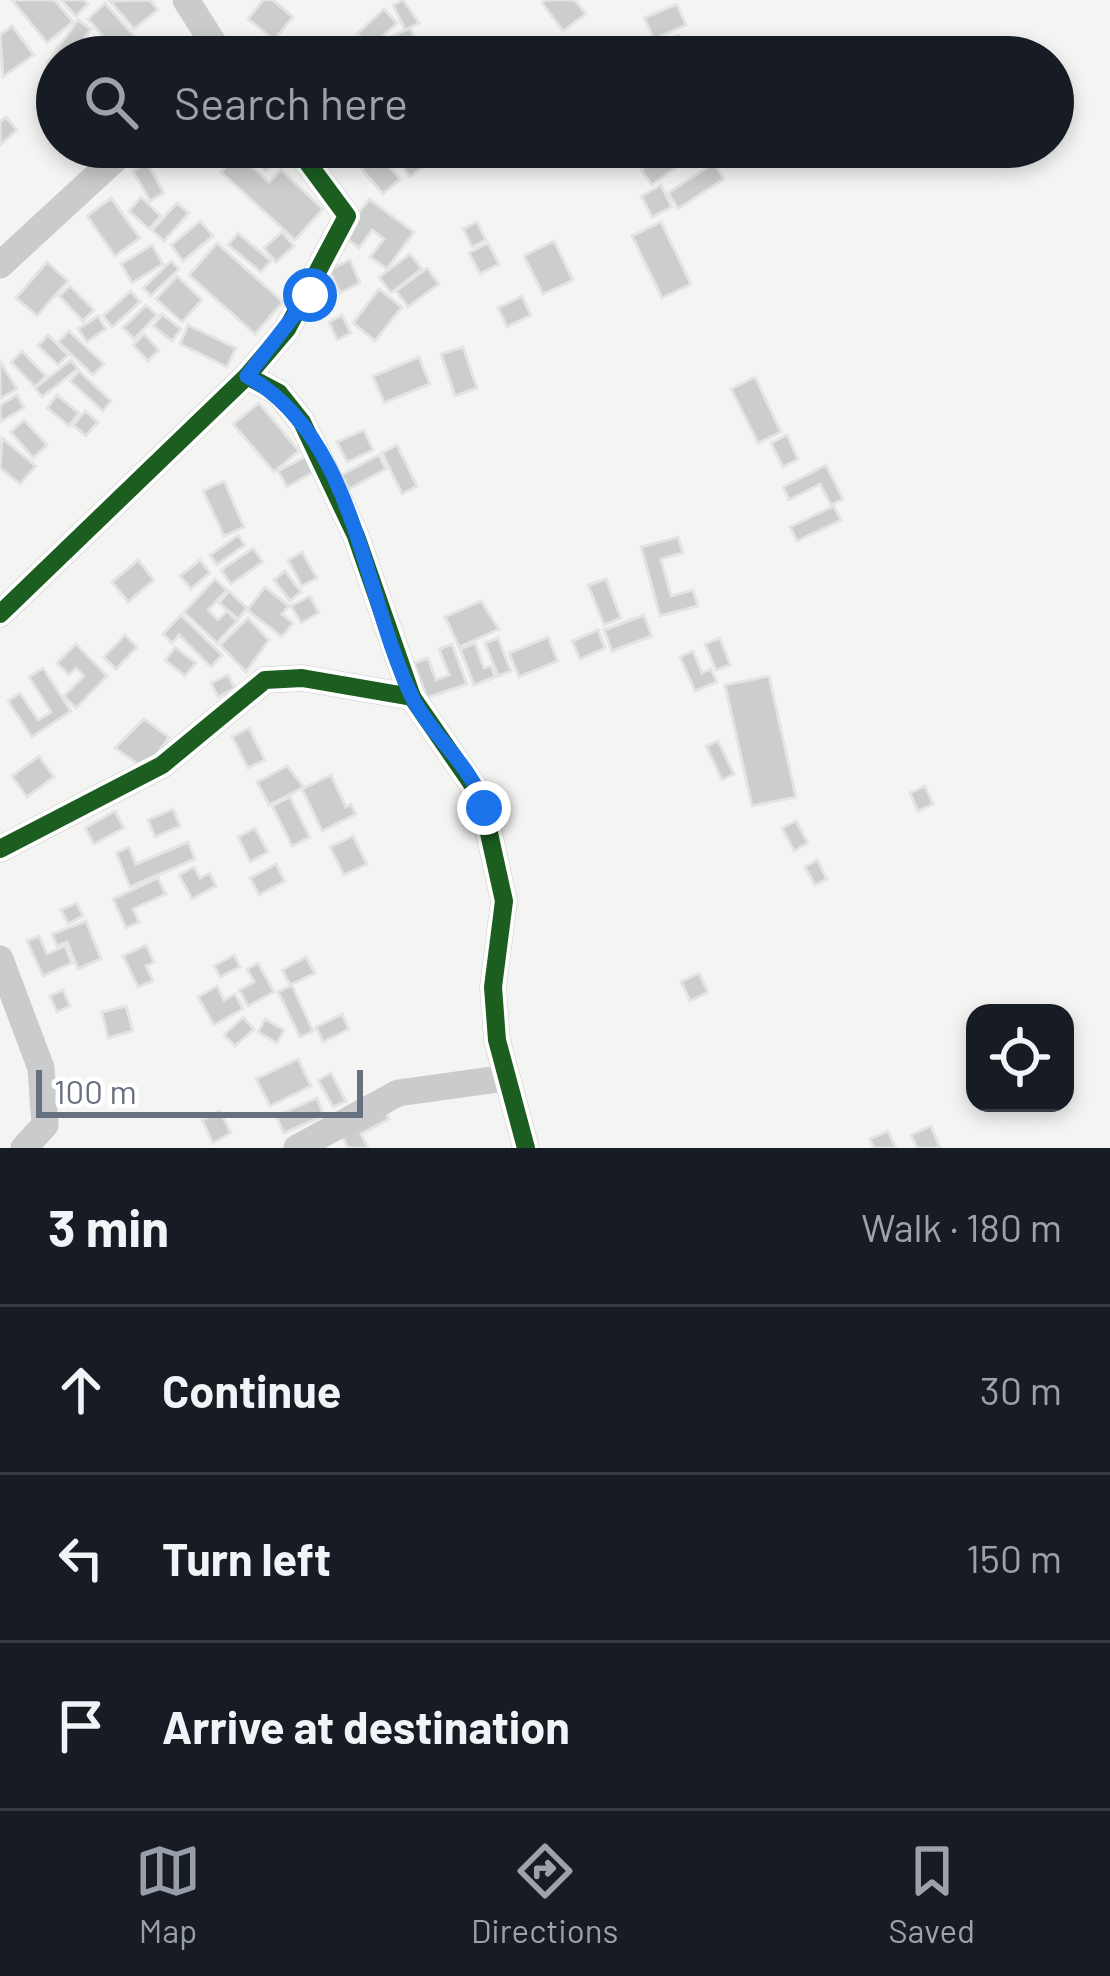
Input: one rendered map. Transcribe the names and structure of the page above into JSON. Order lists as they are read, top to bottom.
{
  "scale_bar": "100 m",
  "page": {
    "search": "Search here",
    "scale": "100 m",
    "heading": ["3 min", "Walk · 180 m"],
    "list": [
      ["Continue", "30 m"],
      ["Turn left", "150 m"],
      "Arrive at destination"
    ],
    "nav": ["Map", "Directions", "Saved"]
  }
}
